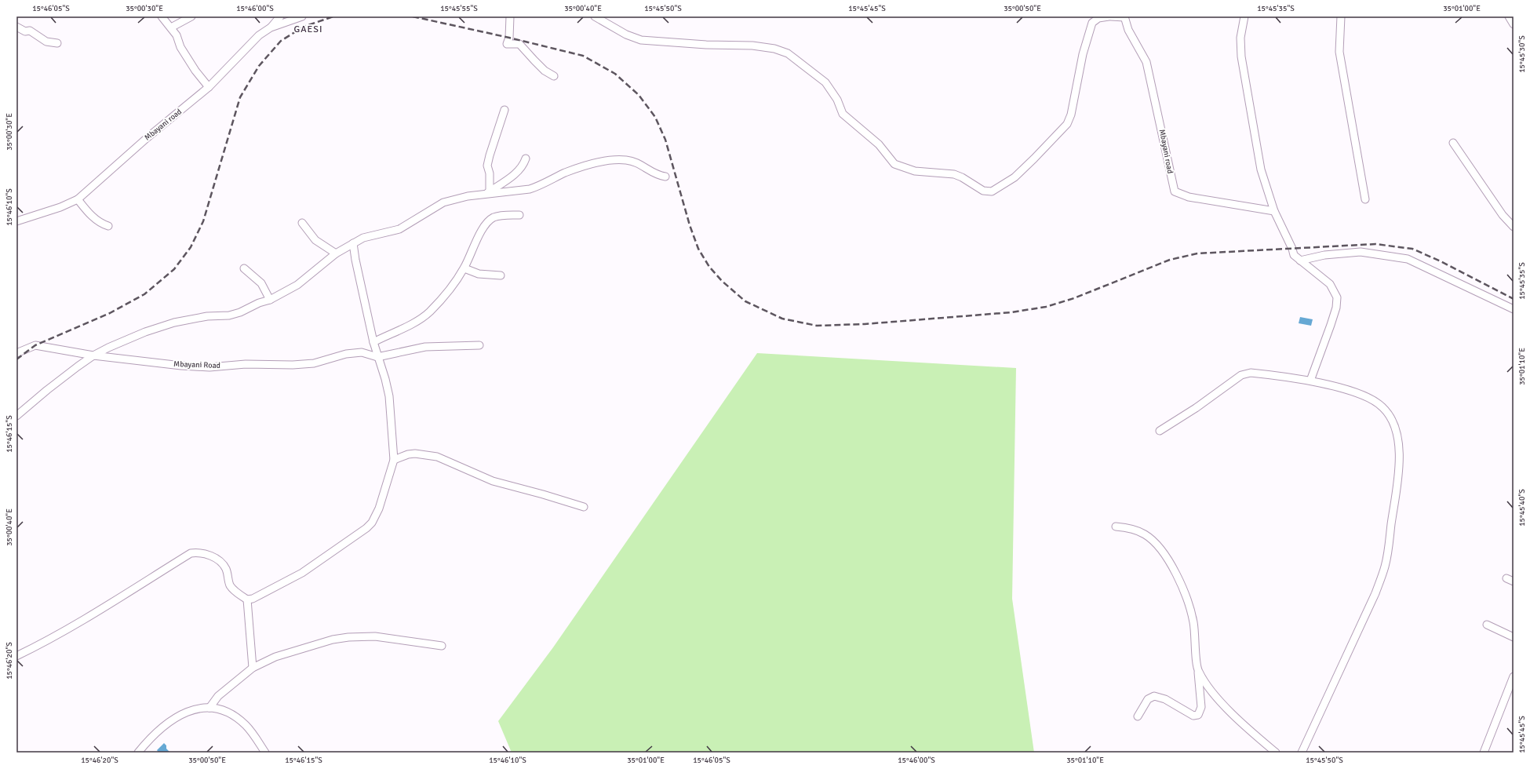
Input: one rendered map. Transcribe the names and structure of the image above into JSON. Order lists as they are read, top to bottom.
{
  "streets": {
    "street": ["Mbayani road", "Mbayani Road"]
  },
  "districts": ["GAESI"],
  "coordinates": [
    "15°46'05\"S",
    "35°00'30\"E",
    "15°46'00\"S",
    "15°45'55\"S",
    "35°00'40\"E",
    "15°45'50\"S",
    "15°45'45\"S",
    "35°00'50\"E",
    "15°45'35\"S",
    "35°01'00\"E",
    "15°45'30\"S",
    "15°46'10\"S",
    "35°01'10\"E",
    "15°46'15\"S",
    "15°45'40\"S",
    "15°46'20\"S"
  ]
}
